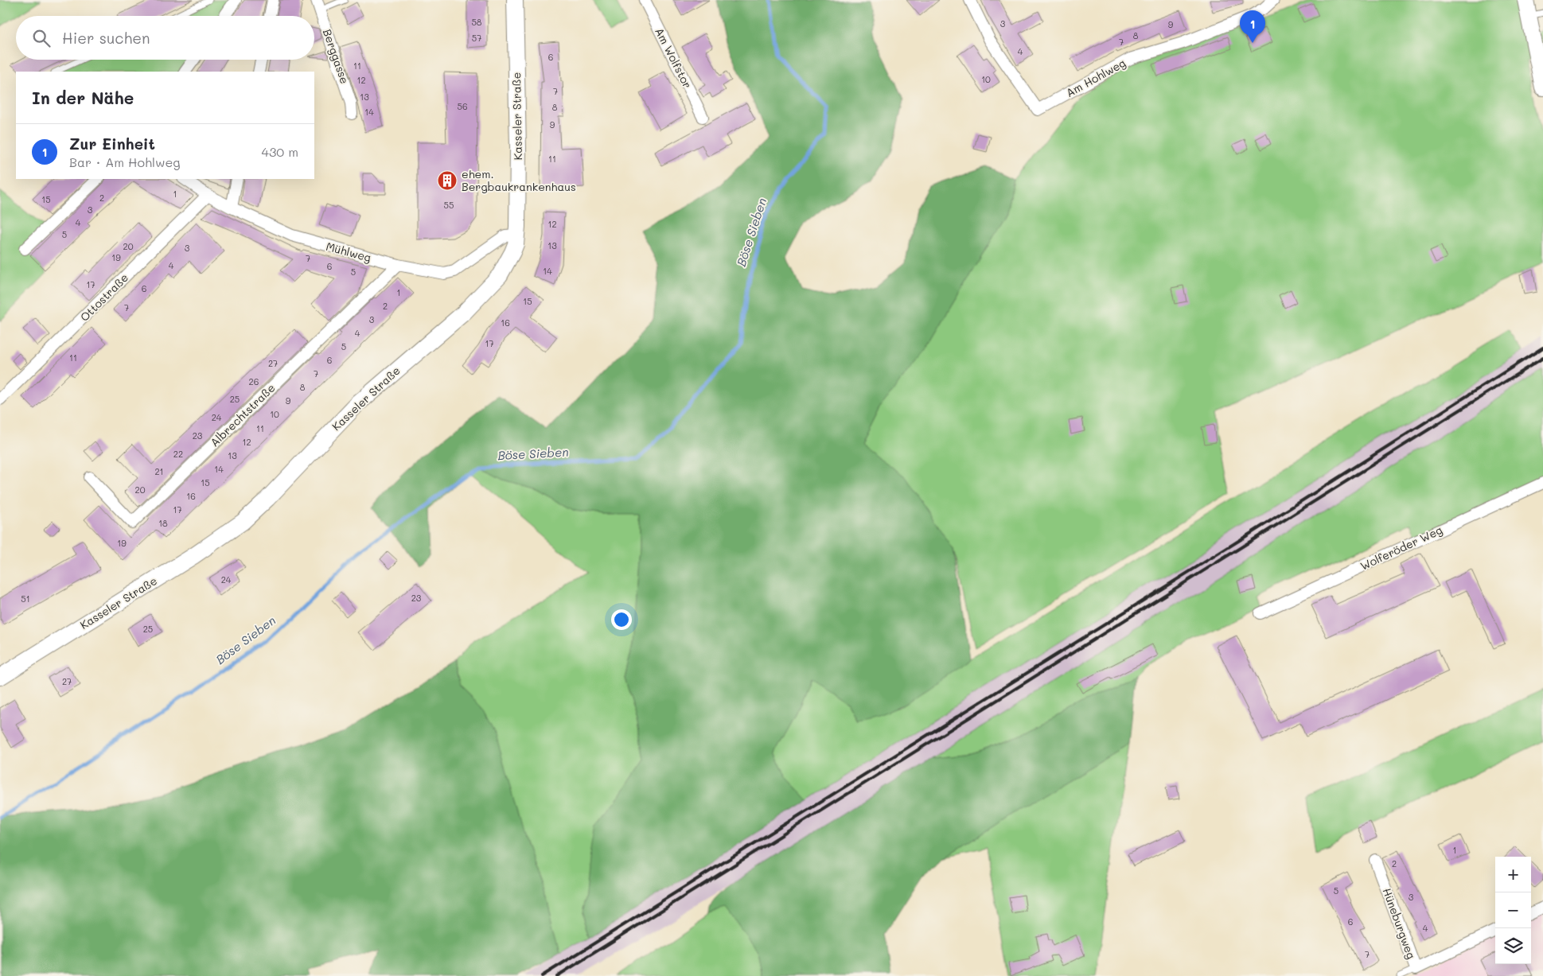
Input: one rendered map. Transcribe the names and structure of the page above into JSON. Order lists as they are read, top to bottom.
{
  "streets": {
    "main road": ["Kasseler Straße"],
    "street": [
      "Berggasse",
      "Am Wolfstor",
      "Am Hohlweg",
      "Mühlweg",
      "Ottostraße",
      "Albrechtstraße",
      "Wolferöder Weg",
      "Hüneburgweg"
    ]
  },
  "crossings": [
    ["Kasseler Straße", "Mühlweg"],
    ["Mühlweg", "Ottostraße"],
    ["Mühlweg", "Albrechtstraße"]
  ],
  "water": ["Böse Sieben"],
  "places": {
    "building": ["ehem. Bergbaukrankenhaus"]
  },
  "house_numbers": [
    "58",
    "3",
    "9",
    "8",
    "57",
    "7",
    "4",
    "6",
    "11",
    "10",
    "12",
    "7",
    "13",
    "56",
    "8",
    "14",
    "9",
    "11",
    "1",
    "2",
    "15",
    "55",
    "3",
    "4",
    "12",
    "5",
    "13",
    "20",
    "3",
    "19",
    "7",
    "4",
    "6",
    "14",
    "5",
    "17",
    "6",
    "1",
    "15",
    "2",
    "7",
    "3",
    "16",
    "4",
    "17",
    "5",
    "11",
    "6",
    "27",
    "7",
    "26",
    "8",
    "25",
    "9",
    "10",
    "24",
    "11",
    "23",
    "12",
    "22",
    "13",
    "14",
    "21",
    "15",
    "20",
    "16",
    "17",
    "18",
    "19",
    "24",
    "23",
    "51",
    "25",
    "27",
    "1",
    "2",
    "5",
    "3",
    "6",
    "4",
    "7"
  ],
  "page": {
    "pins": "1",
    "search": "Hier suchen",
    "heading": "In der Nähe",
    "list": [
      {
        "mark": "1",
        "name": "Zur Einheit",
        "note": "Bar · Am Hohlweg",
        "value": "430 m"
      }
    ],
    "map_buttons": ["+", "−"]
  }
}
